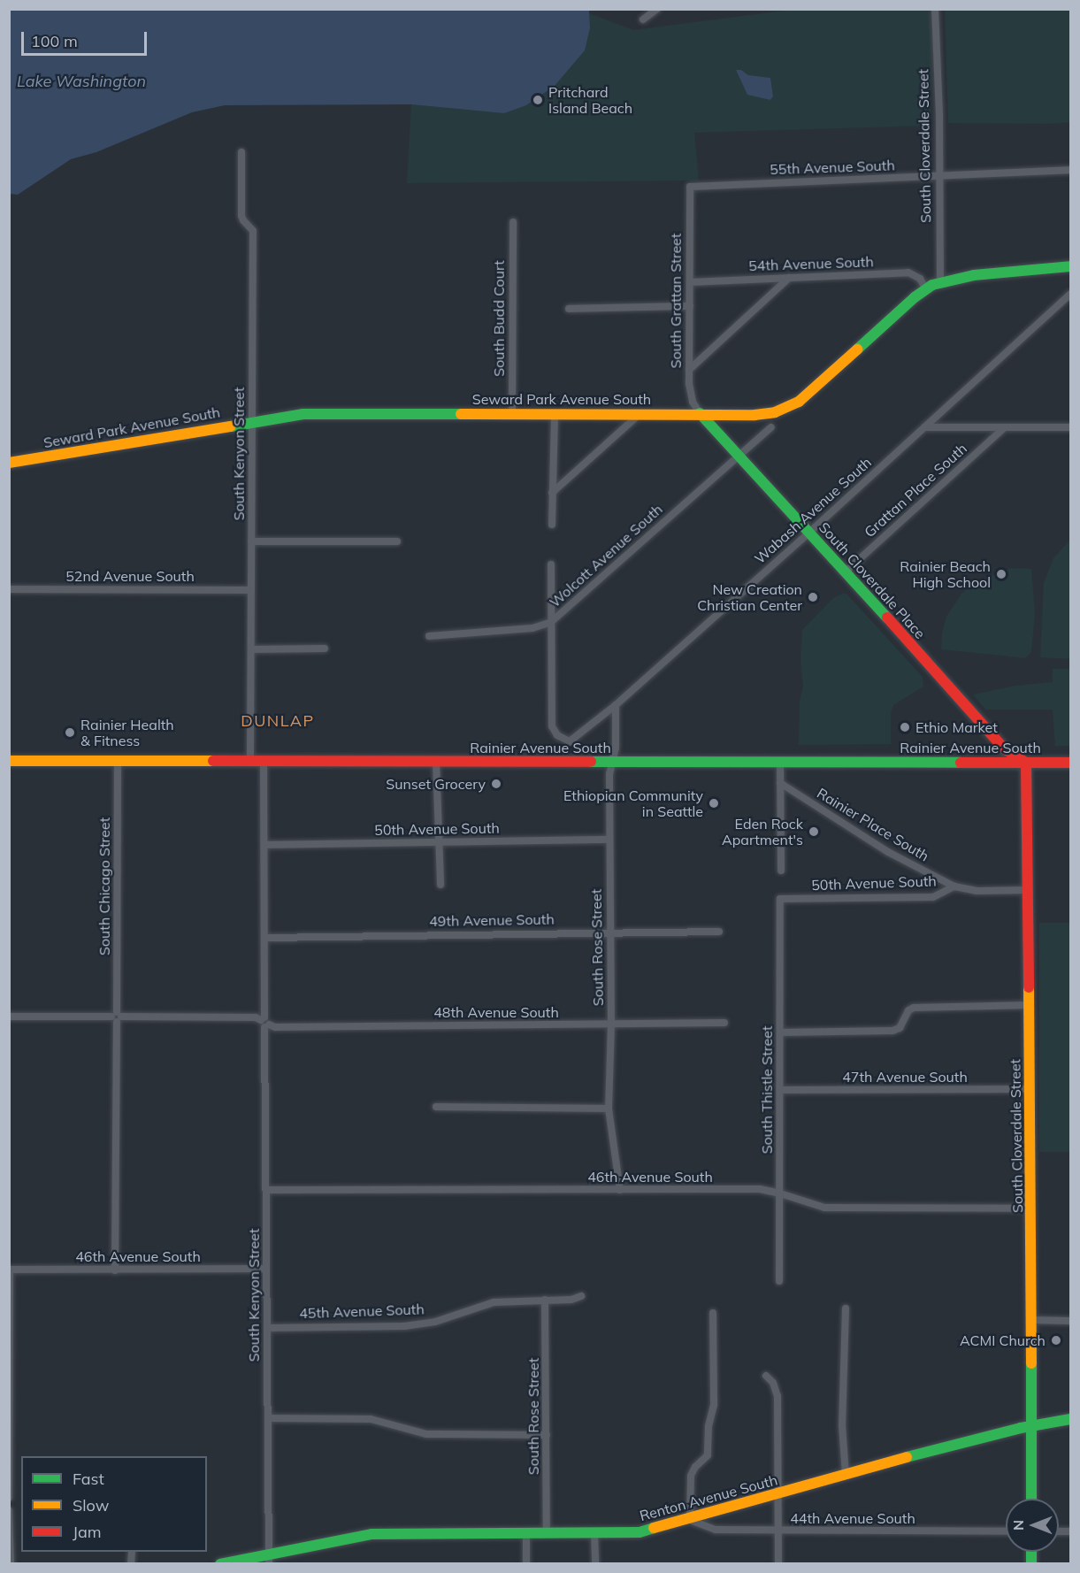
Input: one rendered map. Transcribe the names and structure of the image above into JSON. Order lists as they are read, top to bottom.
{
  "streets": {
    "main road": [
      "South Cloverdale Street",
      "Seward Park Avenue South",
      "South Cloverdale Place",
      "Rainier Avenue South",
      "Renton Avenue South"
    ],
    "street": [
      "55th Avenue South",
      "54th Avenue South",
      "South Grattan Street",
      "South Budd Court",
      "South Kenyon Street",
      "Grattan Place South",
      "Wabash Avenue South",
      "Wolcott Avenue South",
      "52nd Avenue South",
      "Rainier Place South",
      "50th Avenue South",
      "South Chicago Street",
      "49th Avenue South",
      "South Rose Street",
      "48th Avenue South",
      "47th Avenue South",
      "South Thistle Street",
      "46th Avenue South",
      "45th Avenue South",
      "44th Avenue South"
    ]
  },
  "crossings": [
    ["South Cloverdale Street", "55th Avenue South"],
    ["South Cloverdale Street", "Seward Park Avenue South"],
    ["South Cloverdale Street", "South Cloverdale Place"],
    ["South Cloverdale Street", "Rainier Avenue South"],
    ["South Cloverdale Street", "50th Avenue South"],
    ["South Cloverdale Street", "47th Avenue South"],
    ["South Cloverdale Street", "46th Avenue South"],
    ["South Cloverdale Street", "Renton Avenue South"],
    ["55th Avenue South", "South Grattan Street"],
    ["54th Avenue South", "South Grattan Street"],
    ["54th Avenue South", "Seward Park Avenue South"],
    ["South Grattan Street", "Seward Park Avenue South"],
    ["South Grattan Street", "South Cloverdale Place"],
    ["South Budd Court", "Seward Park Avenue South"],
    ["Seward Park Avenue South", "South Kenyon Street"],
    ["Seward Park Avenue South", "South Cloverdale Place"],
    ["South Kenyon Street", "52nd Avenue South"],
    ["South Kenyon Street", "Rainier Avenue South"],
    ["South Kenyon Street", "50th Avenue South"],
    ["South Kenyon Street", "49th Avenue South"],
    ["South Kenyon Street", "48th Avenue South"],
    ["South Kenyon Street", "46th Avenue South"],
    ["South Kenyon Street", "45th Avenue South"],
    ["South Kenyon Street", "Renton Avenue South"],
    ["Grattan Place South", "South Cloverdale Place"],
    ["Wabash Avenue South", "Wolcott Avenue South"],
    ["Wabash Avenue South", "South Cloverdale Place"],
    ["Wabash Avenue South", "South Rose Street"],
    ["Wolcott Avenue South", "South Cloverdale Place"],
    ["South Cloverdale Place", "Rainier Avenue South"],
    ["Rainier Avenue South", "South Chicago Street"],
    ["Rainier Avenue South", "South Rose Street"],
    ["Rainier Place South", "50th Avenue South"],
    ["50th Avenue South", "South Rose Street"],
    ["50th Avenue South", "South Thistle Street"],
    ["South Chicago Street", "48th Avenue South"],
    ["South Chicago Street", "46th Avenue South"],
    ["49th Avenue South", "South Rose Street"],
    ["South Rose Street", "48th Avenue South"],
    ["South Rose Street", "46th Avenue South"],
    ["South Rose Street", "45th Avenue South"],
    ["South Rose Street", "Renton Avenue South"],
    ["47th Avenue South", "South Thistle Street"],
    ["South Thistle Street", "46th Avenue South"],
    ["Renton Avenue South", "44th Avenue South"]
  ],
  "districts": ["DUNLAP"],
  "water": ["Lake Washington"],
  "places": [
    "Pritchard Island Beach",
    "Rainier Beach High School",
    "New Creation Christian Center",
    "Ethio Market",
    "Rainier Health & Fitness",
    "Sunset Grocery",
    "Ethiopian Community in Seattle",
    "Eden Rock Apartment's",
    "ACMI Church"
  ],
  "legend": ["Fast", "Slow", "Jam"],
  "scale_bar": "100 m",
  "north": "left"
}
